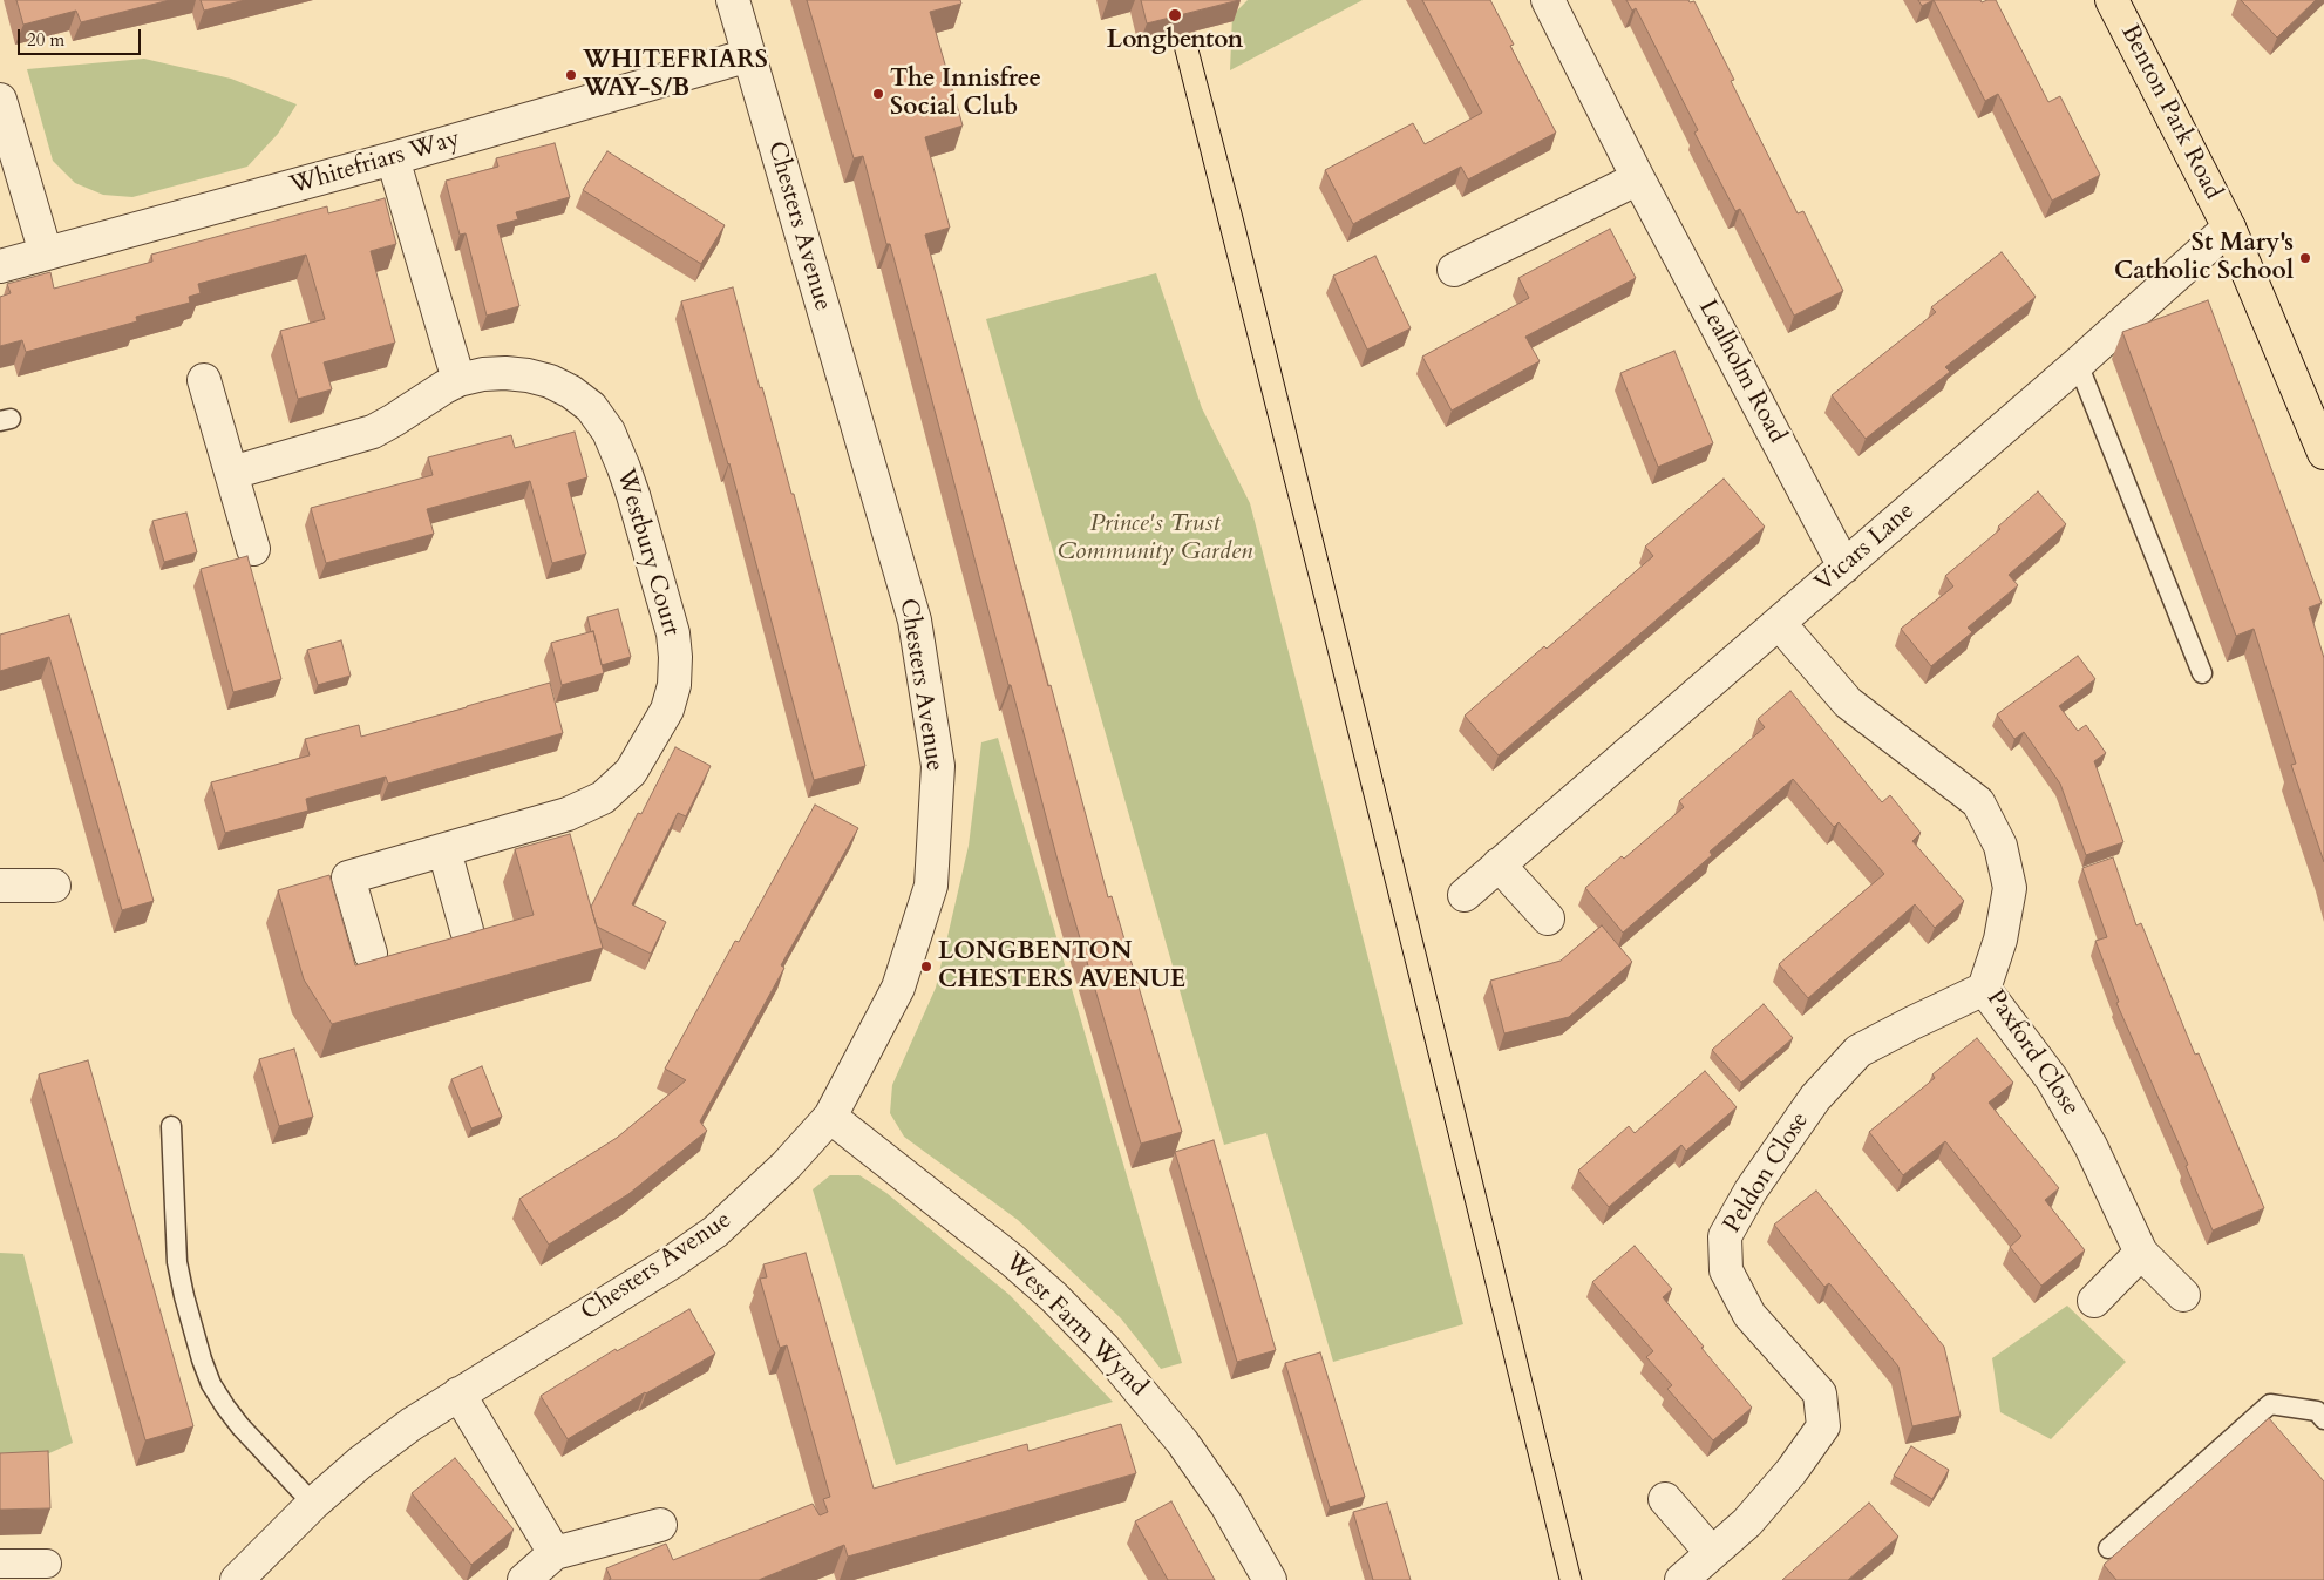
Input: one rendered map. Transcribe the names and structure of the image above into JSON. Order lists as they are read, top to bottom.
{
  "streets": {
    "main road": ["Benton Park Road"],
    "street": [
      "Whitefriars Way",
      "Chesters Avenue",
      "Lealholm Road",
      "Vicars Lane",
      "Westbury Court",
      "Paxford Close",
      "Peldon Close",
      "West Farm Wynd"
    ]
  },
  "crossings": [
    ["Benton Park Road", "Vicars Lane"],
    ["Whitefriars Way", "Chesters Avenue"],
    ["Chesters Avenue", "West Farm Wynd"],
    ["Lealholm Road", "Vicars Lane"],
    ["Vicars Lane", "Paxford Close"],
    ["Paxford Close", "Peldon Close"]
  ],
  "parks": ["Prince's Trust Community Garden"],
  "places": [
    "Longbenton",
    "WHITEFRIARS WAY-S/B",
    "The Innisfree Social Club",
    "St Mary's Catholic School",
    "LONGBENTON CHESTERS AVENUE"
  ],
  "scale_bar": "20 m"
}
